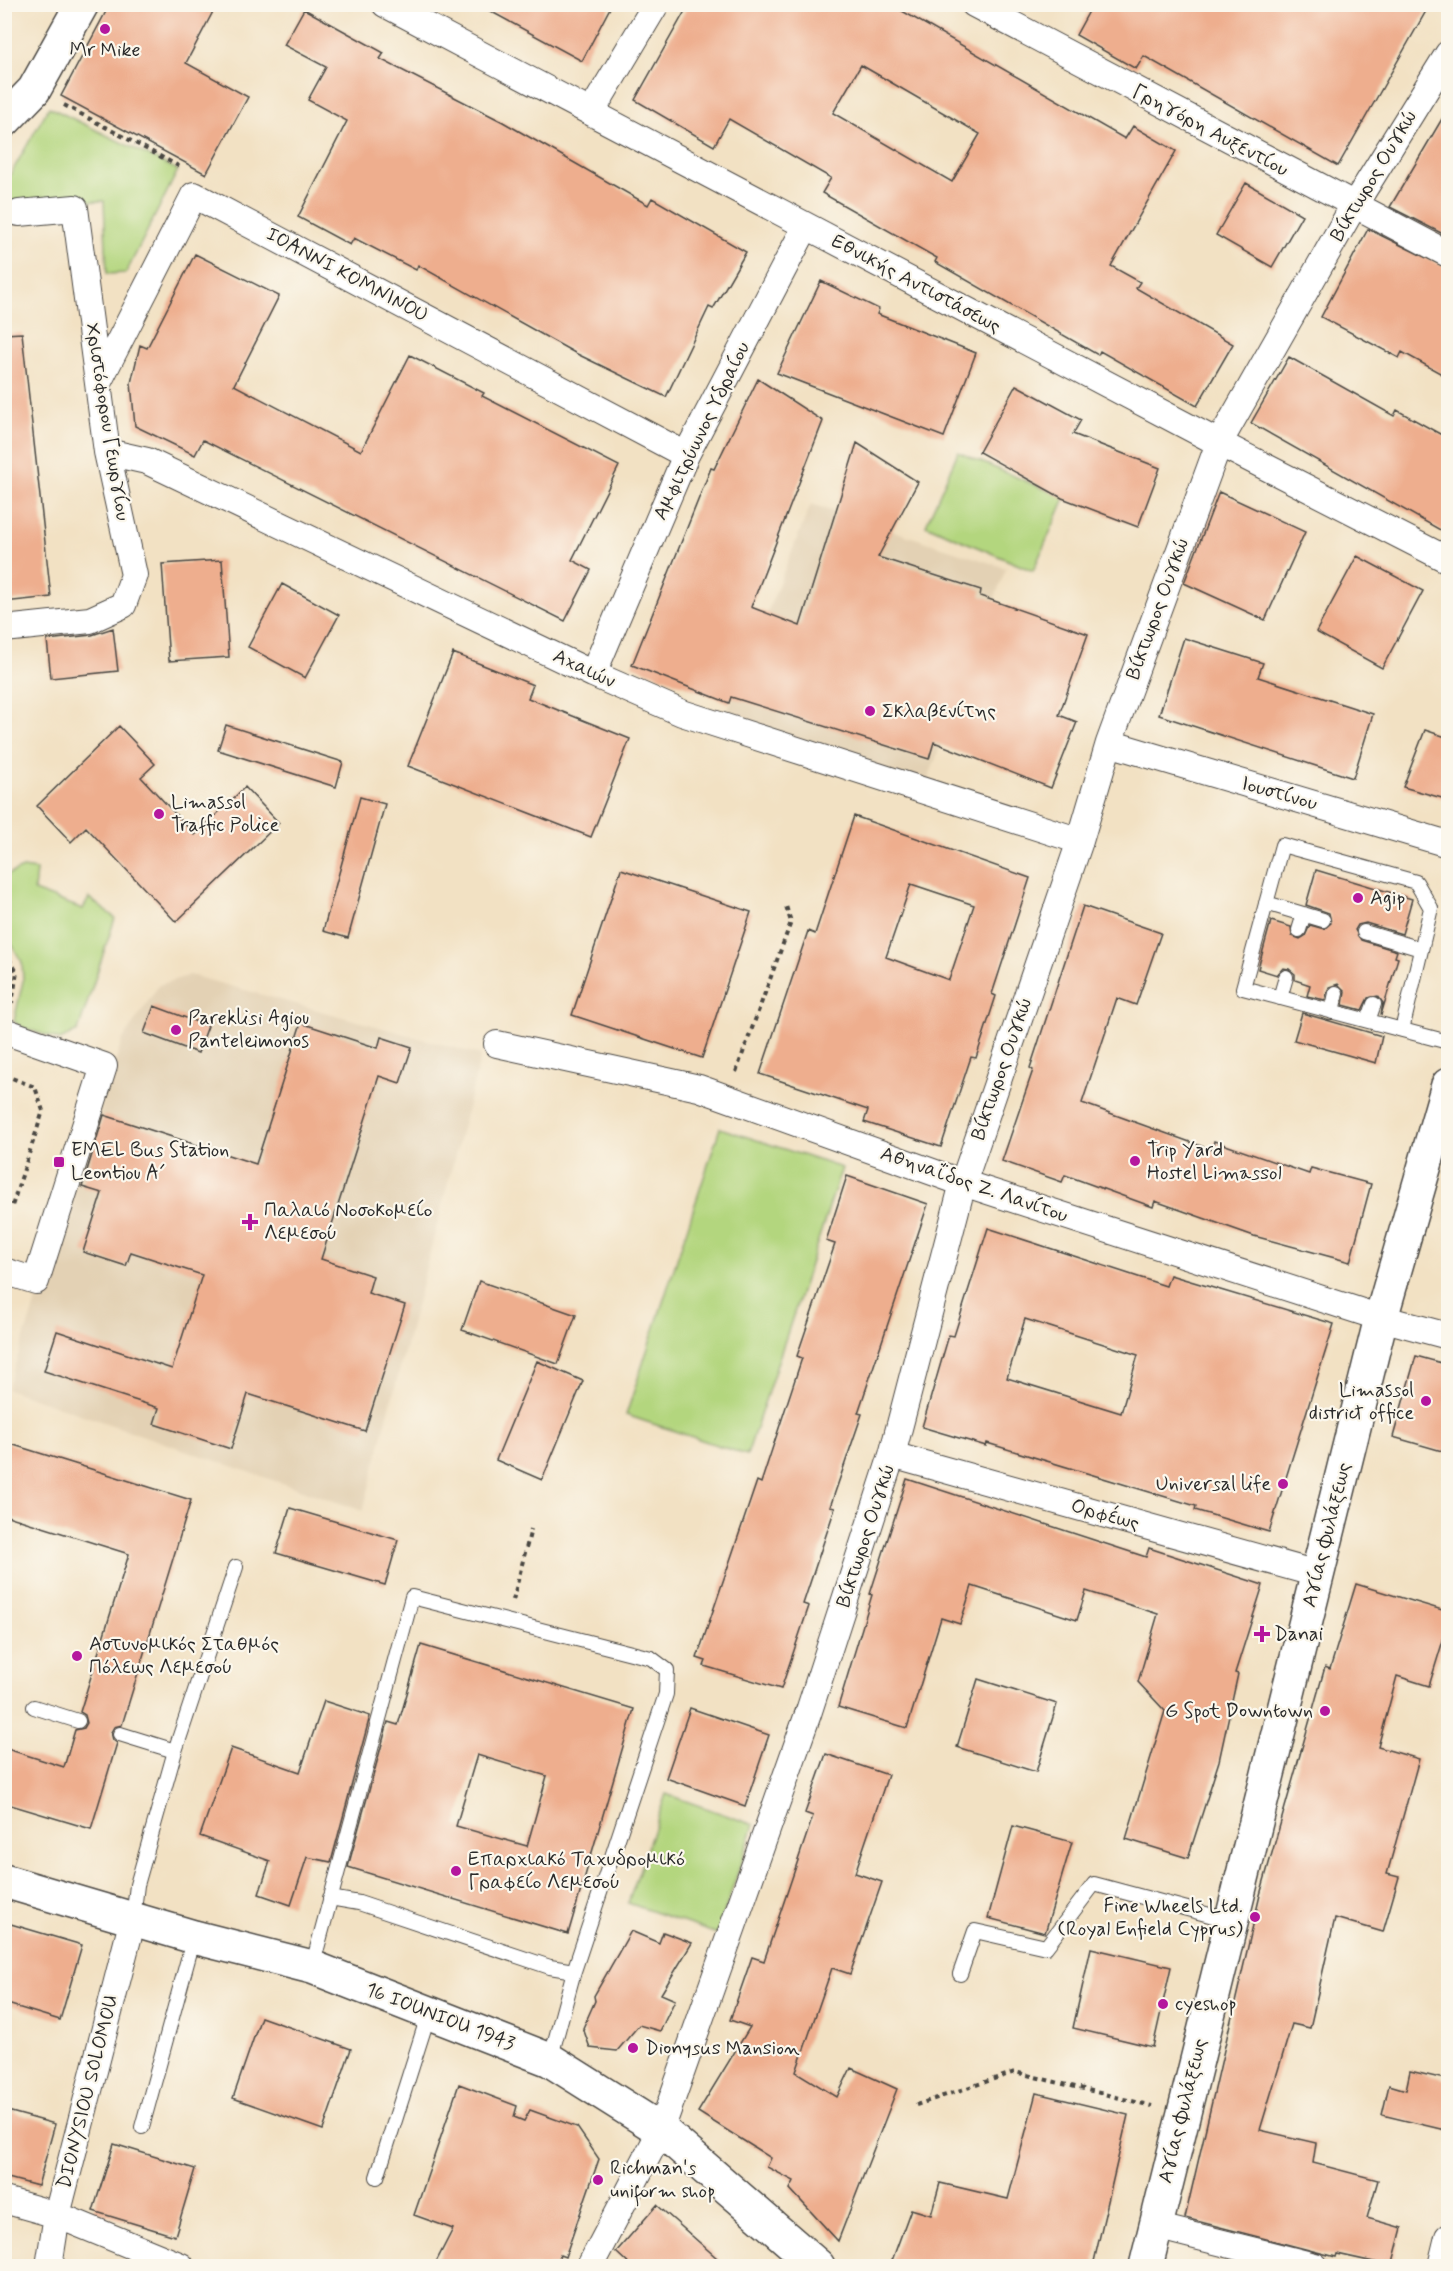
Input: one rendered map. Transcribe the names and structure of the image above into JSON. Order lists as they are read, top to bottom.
{
  "streets": {
    "main road": ["Αγίας Φυλάξεως", "16 IOUNIOU 1943"],
    "street": [
      "Γρηγόρη Αυξεντίου",
      "Βίκτωρος Ουγκώ",
      "IOANNI KOMNINOU",
      "Εθνικής Αντιστάσεως",
      "Χριστόφορου Γεωργίου",
      "Αμφιτρύωνος Υδραίου",
      "Αχαιών",
      "Ιουστίνου",
      "Αθηναΐδος Ζ. Λανίτου",
      "Ορφέως",
      "DIONYSIOU SOLOMOU"
    ]
  },
  "crossings": [
    ["Γρηγόρη Αυξεντίου", "Βίκτωρος Ουγκώ"],
    ["Βίκτωρος Ουγκώ", "Εθνικής Αντιστάσεως"],
    ["Βίκτωρος Ουγκώ", "Αχαιών"],
    ["Βίκτωρος Ουγκώ", "Ιουστίνου"],
    ["Βίκτωρος Ουγκώ", "Αθηναΐδος Ζ. Λανίτου"],
    ["Βίκτωρος Ουγκώ", "Ορφέως"],
    ["Βίκτωρος Ουγκώ", "16 IOUNIOU 1943"],
    ["IOANNI KOMNINOU", "Αμφιτρύωνος Υδραίου"],
    ["Εθνικής Αντιστάσεως", "Αμφιτρύωνος Υδραίου"],
    ["Χριστόφορου Γεωργίου", "Αχαιών"],
    ["Αμφιτρύωνος Υδραίου", "Αχαιών"],
    ["Αθηναΐδος Ζ. Λανίτου", "Αγίας Φυλάξεως"],
    ["Ορφέως", "Αγίας Φυλάξεως"],
    ["16 IOUNIOU 1943", "DIONYSIOU SOLOMOU"]
  ],
  "places": {
    "other": [
      "Mr Mike",
      "Σκλαβενίτης",
      "Limassol Traffic Police",
      "Agip",
      "Pareklisi Agiou Panteleimonos",
      "Trip Yard Hostel Limassol",
      "Limassol district office",
      "Universal life",
      "Αστυνομικός Σταθμός Πόλεως Λεμεσού",
      "G Spot Downtown",
      "Επαρχιακό Ταχυδρομικό Γραφείο Λεμεσού",
      "Fine Wheels Ltd. (Royal Enfield Cyprus)",
      "cyeshop",
      "Dionysus Mansion",
      "Richman's uniform shop"
    ],
    "transit": ["EMEL Bus Station Leontiou A´"],
    "health": ["Παλαιό Νοσοκομείο Λεμεσού", "Danai"]
  }
}
